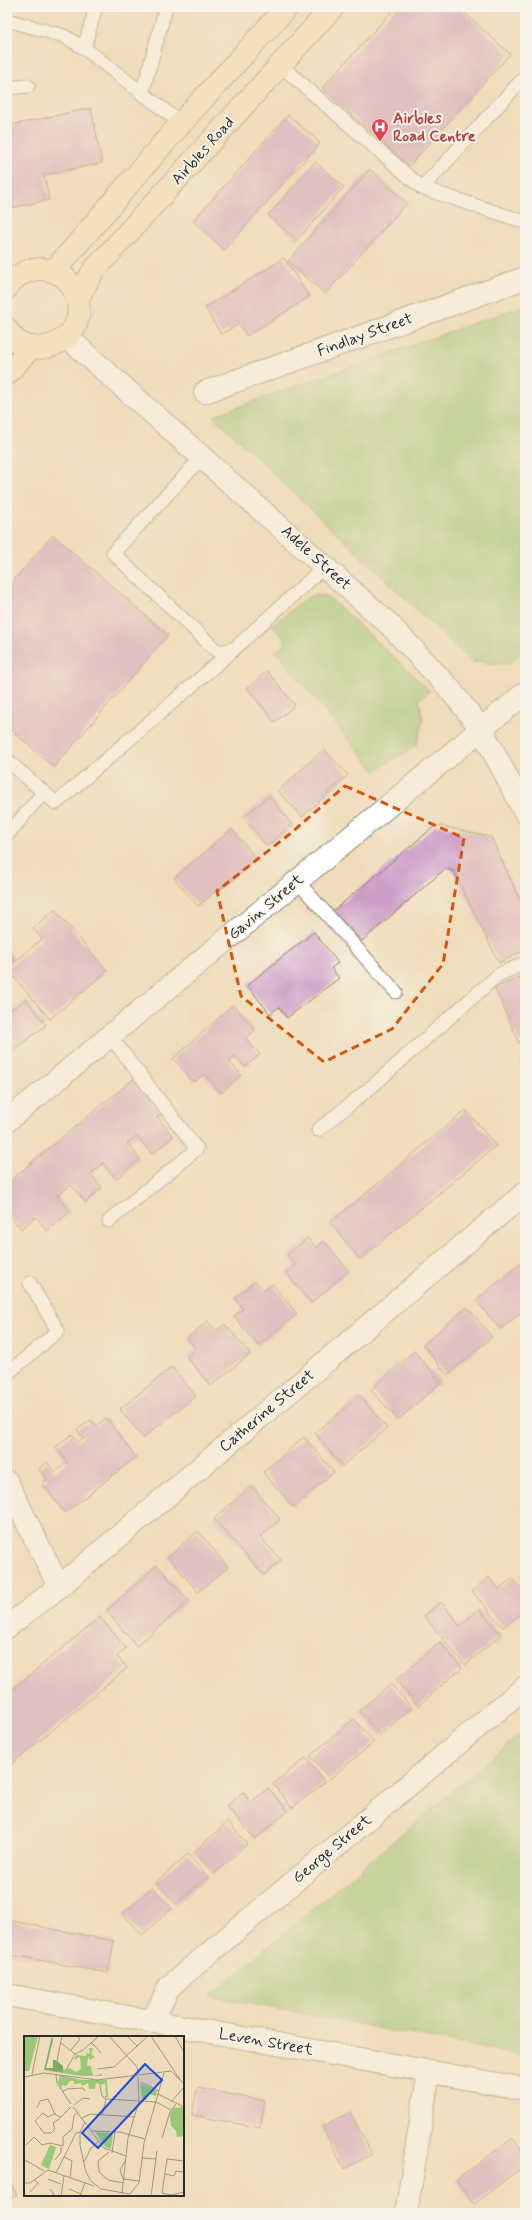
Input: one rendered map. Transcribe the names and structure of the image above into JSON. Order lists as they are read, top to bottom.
{
  "streets": {
    "main road": ["Airbles Road"],
    "street": [
      "Findlay Street",
      "Adele Street",
      "Gavin Street",
      "Catherine Street",
      "George Street",
      "Leven Street"
    ]
  },
  "crossings": [
    ["Adele Street", "Gavin Street"],
    ["George Street", "Leven Street"]
  ],
  "places": {
    "hospital": ["Airbles Road Centre"]
  }
}
